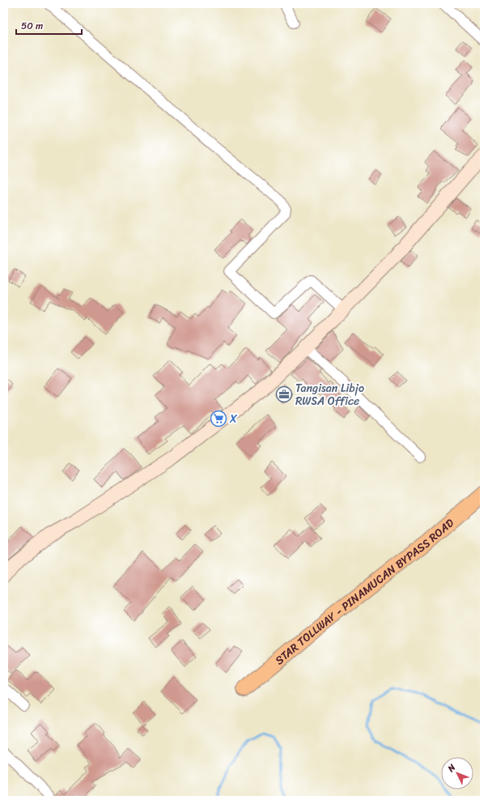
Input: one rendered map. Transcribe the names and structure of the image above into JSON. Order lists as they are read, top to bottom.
{
  "streets": {
    "main road": ["STAR TOLLWAY - PINAMUCAN BYPASS ROAD"]
  },
  "places": {
    "office": ["Tangisan Libjo RWSA Office"],
    "supermarket": ["X"]
  },
  "scale_bar": "50 m",
  "north": "top left"
}
